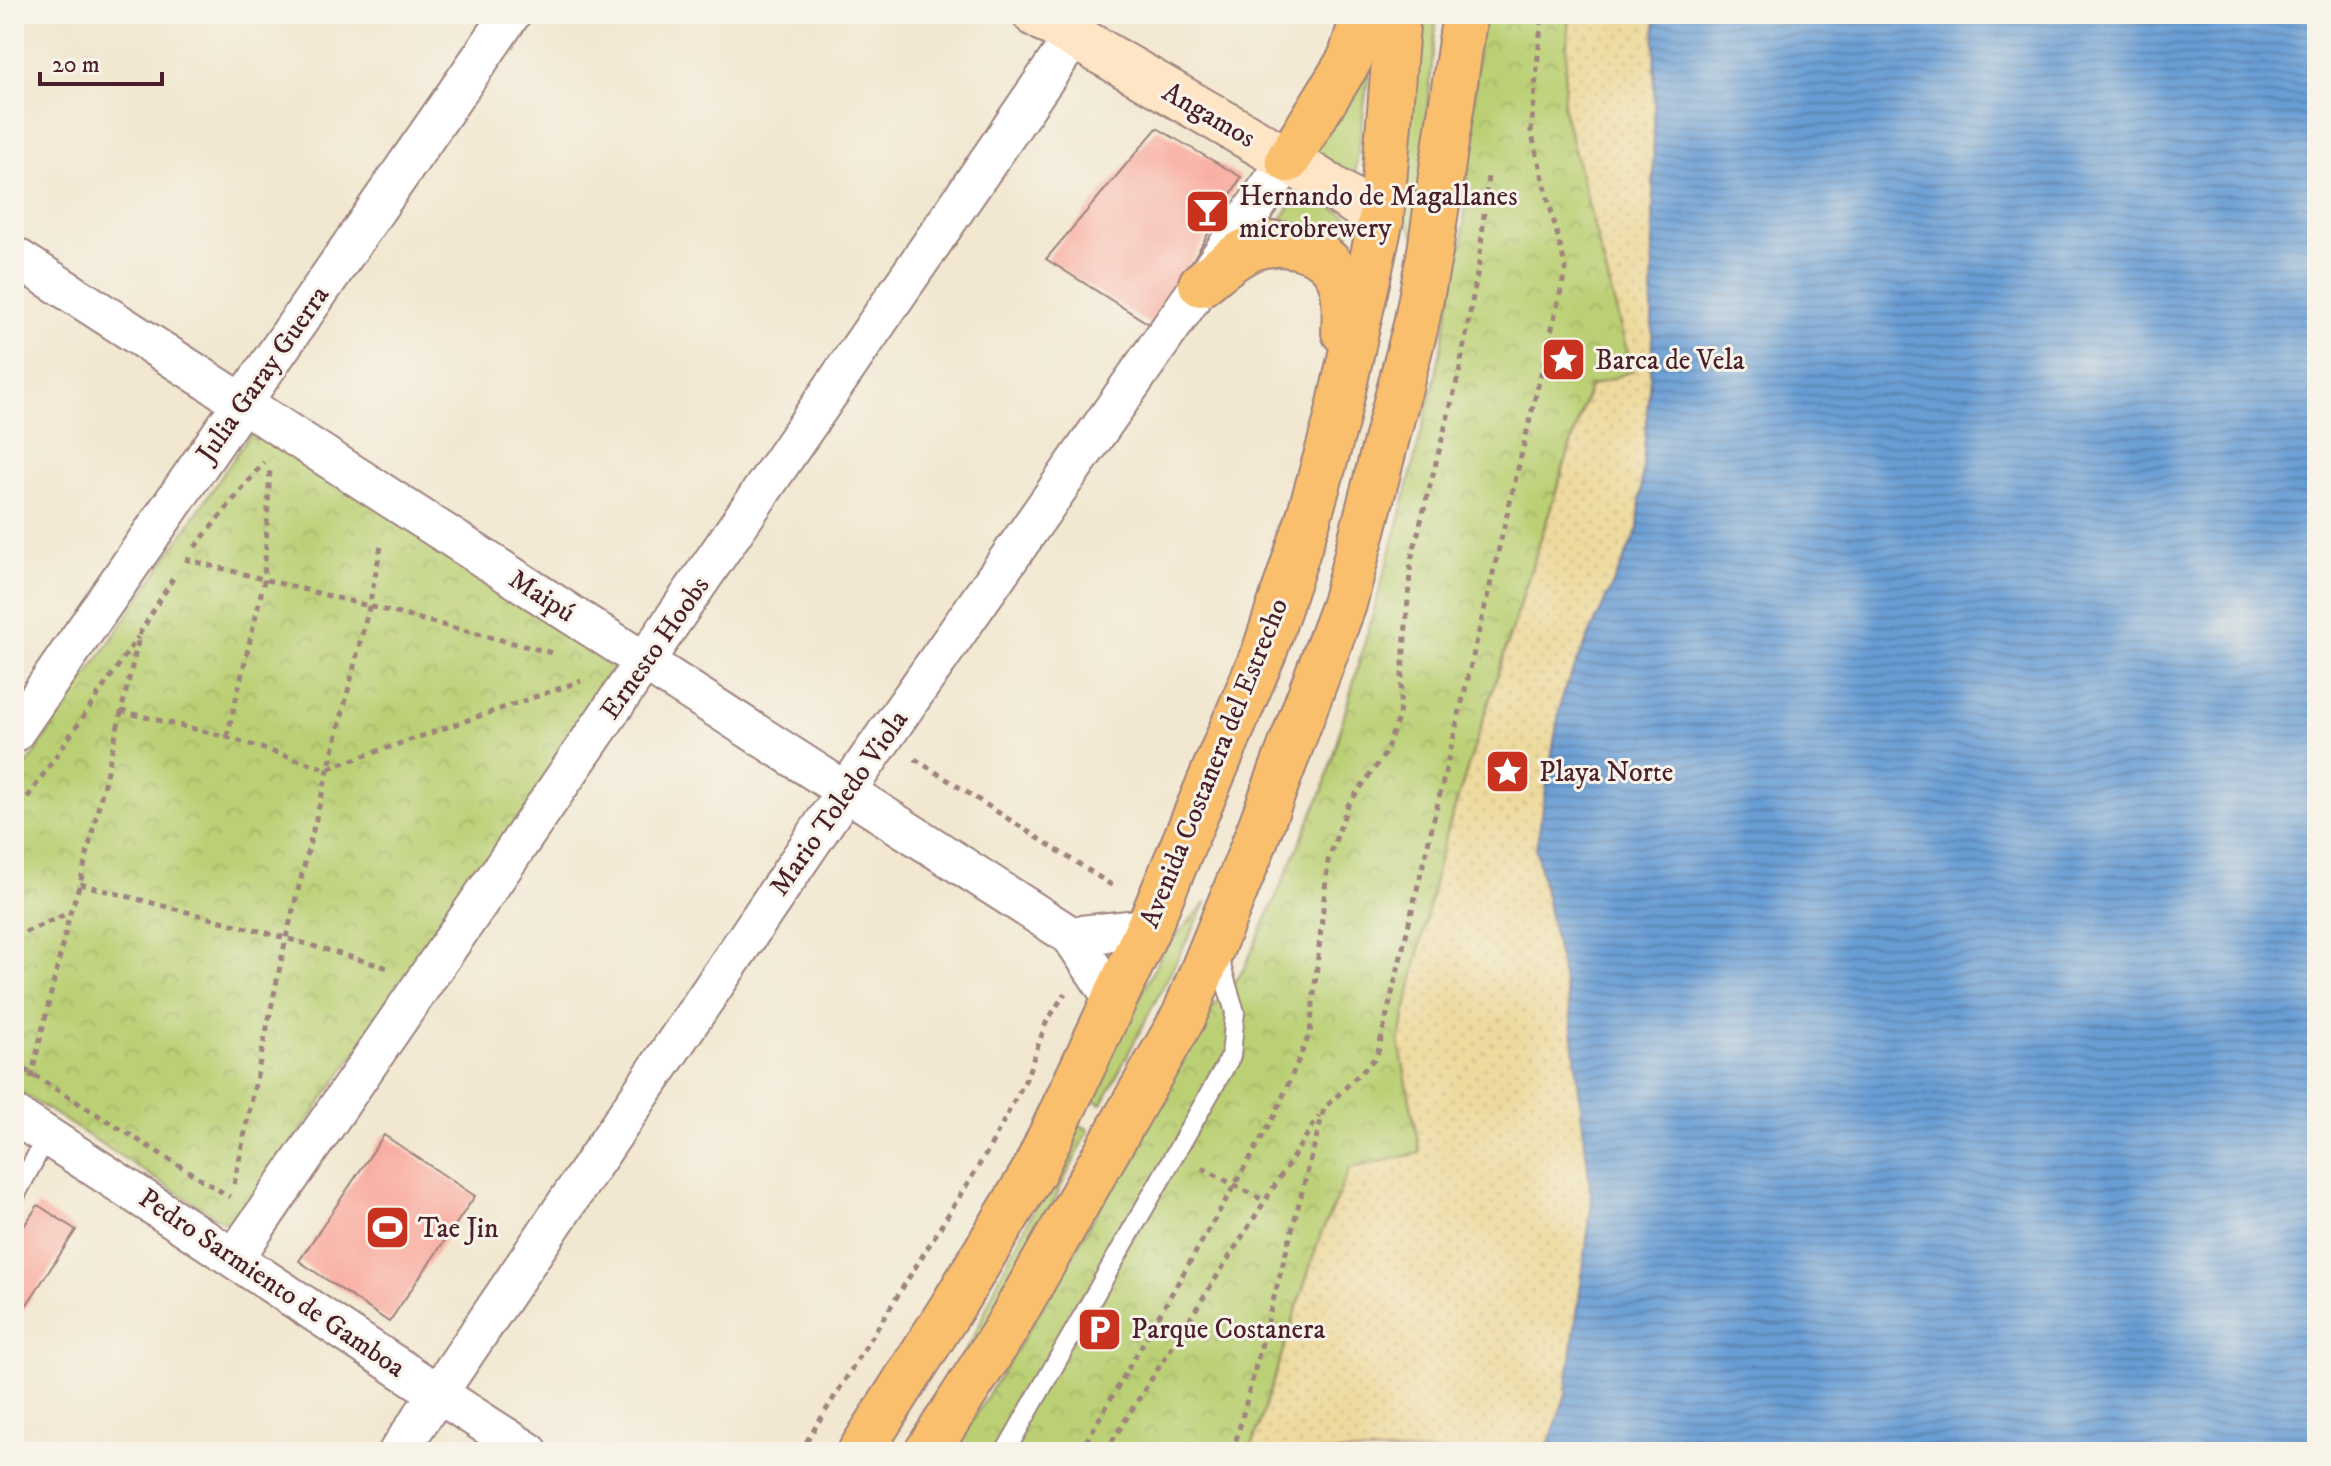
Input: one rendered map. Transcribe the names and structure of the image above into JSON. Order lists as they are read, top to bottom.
{
  "streets": {
    "main road": ["Avenida Costanera del Estrecho"],
    "street": [
      "Angamos",
      "Julia Garay Guerra",
      "Maipú",
      "Ernesto Hoobs",
      "Mario Toledo Viola",
      "Pedro Sarmiento de Gamboa"
    ]
  },
  "crossings": [
    ["Angamos", "Ernesto Hoobs"],
    ["Angamos", "Avenida Costanera del Estrecho"],
    ["Angamos", "Mario Toledo Viola"],
    ["Julia Garay Guerra", "Maipú"],
    ["Maipú", "Ernesto Hoobs"],
    ["Maipú", "Avenida Costanera del Estrecho"],
    ["Maipú", "Mario Toledo Viola"],
    ["Ernesto Hoobs", "Pedro Sarmiento de Gamboa"],
    ["Mario Toledo Viola", "Pedro Sarmiento de Gamboa"]
  ],
  "places": {
    "bar": ["Hernando de Magallanes microbrewery"],
    "place": ["Barca de Vela", "Playa Norte"],
    "sports": ["Tae Jin"],
    "parking": ["Parque Costanera"]
  },
  "scale_bar": "20 m"
}
